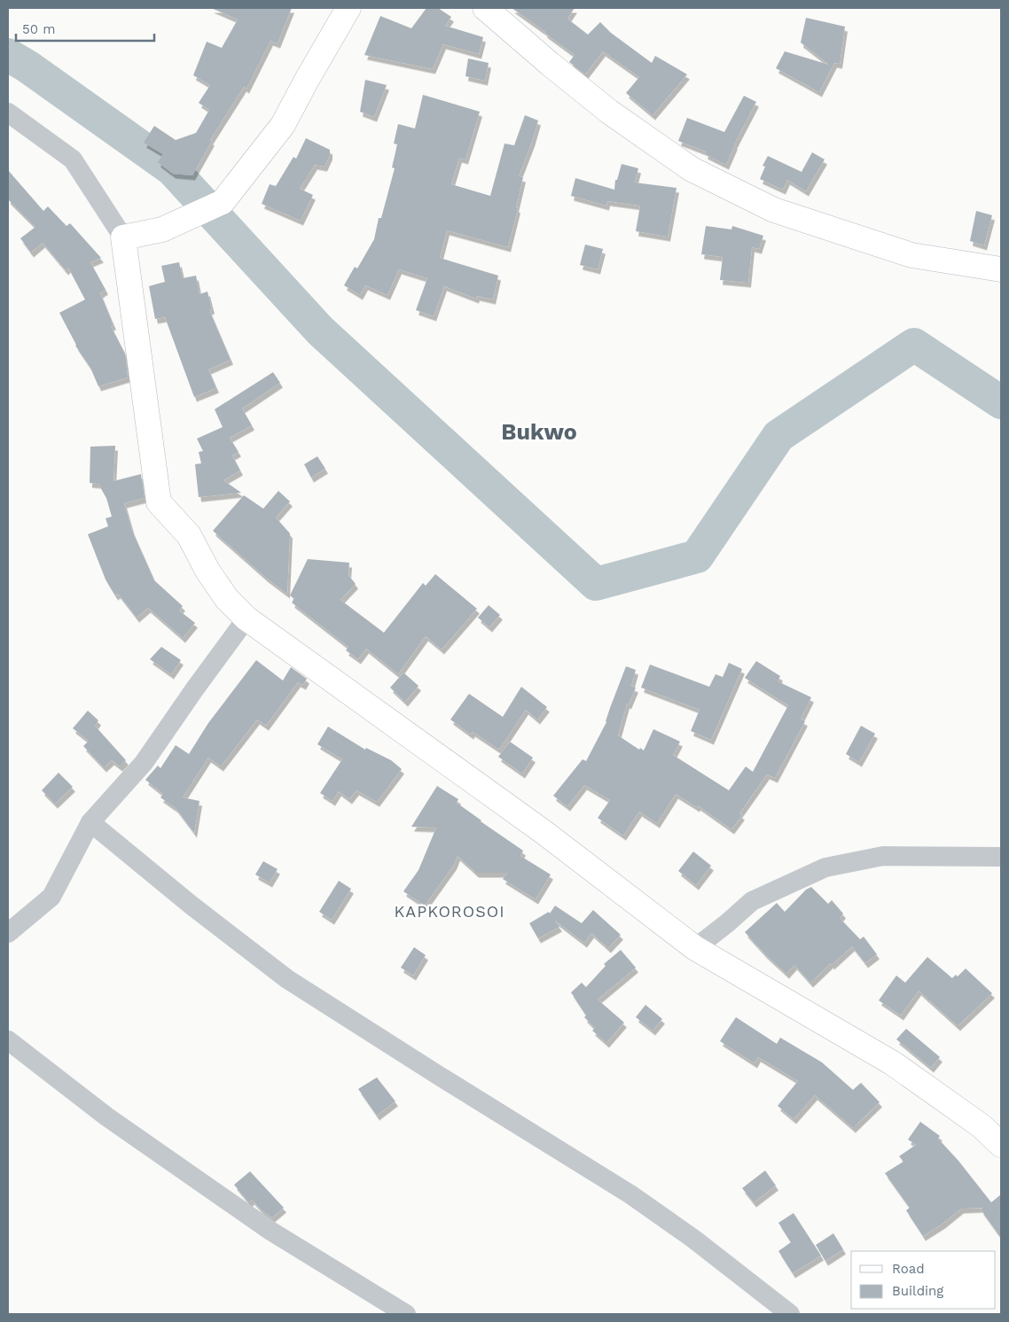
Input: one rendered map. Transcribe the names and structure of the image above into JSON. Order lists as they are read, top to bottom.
{
  "districts": ["Bukwo", "KAPKOROSOI"],
  "legend": ["Road", "Building"],
  "scale_bar": "50 m"
}
